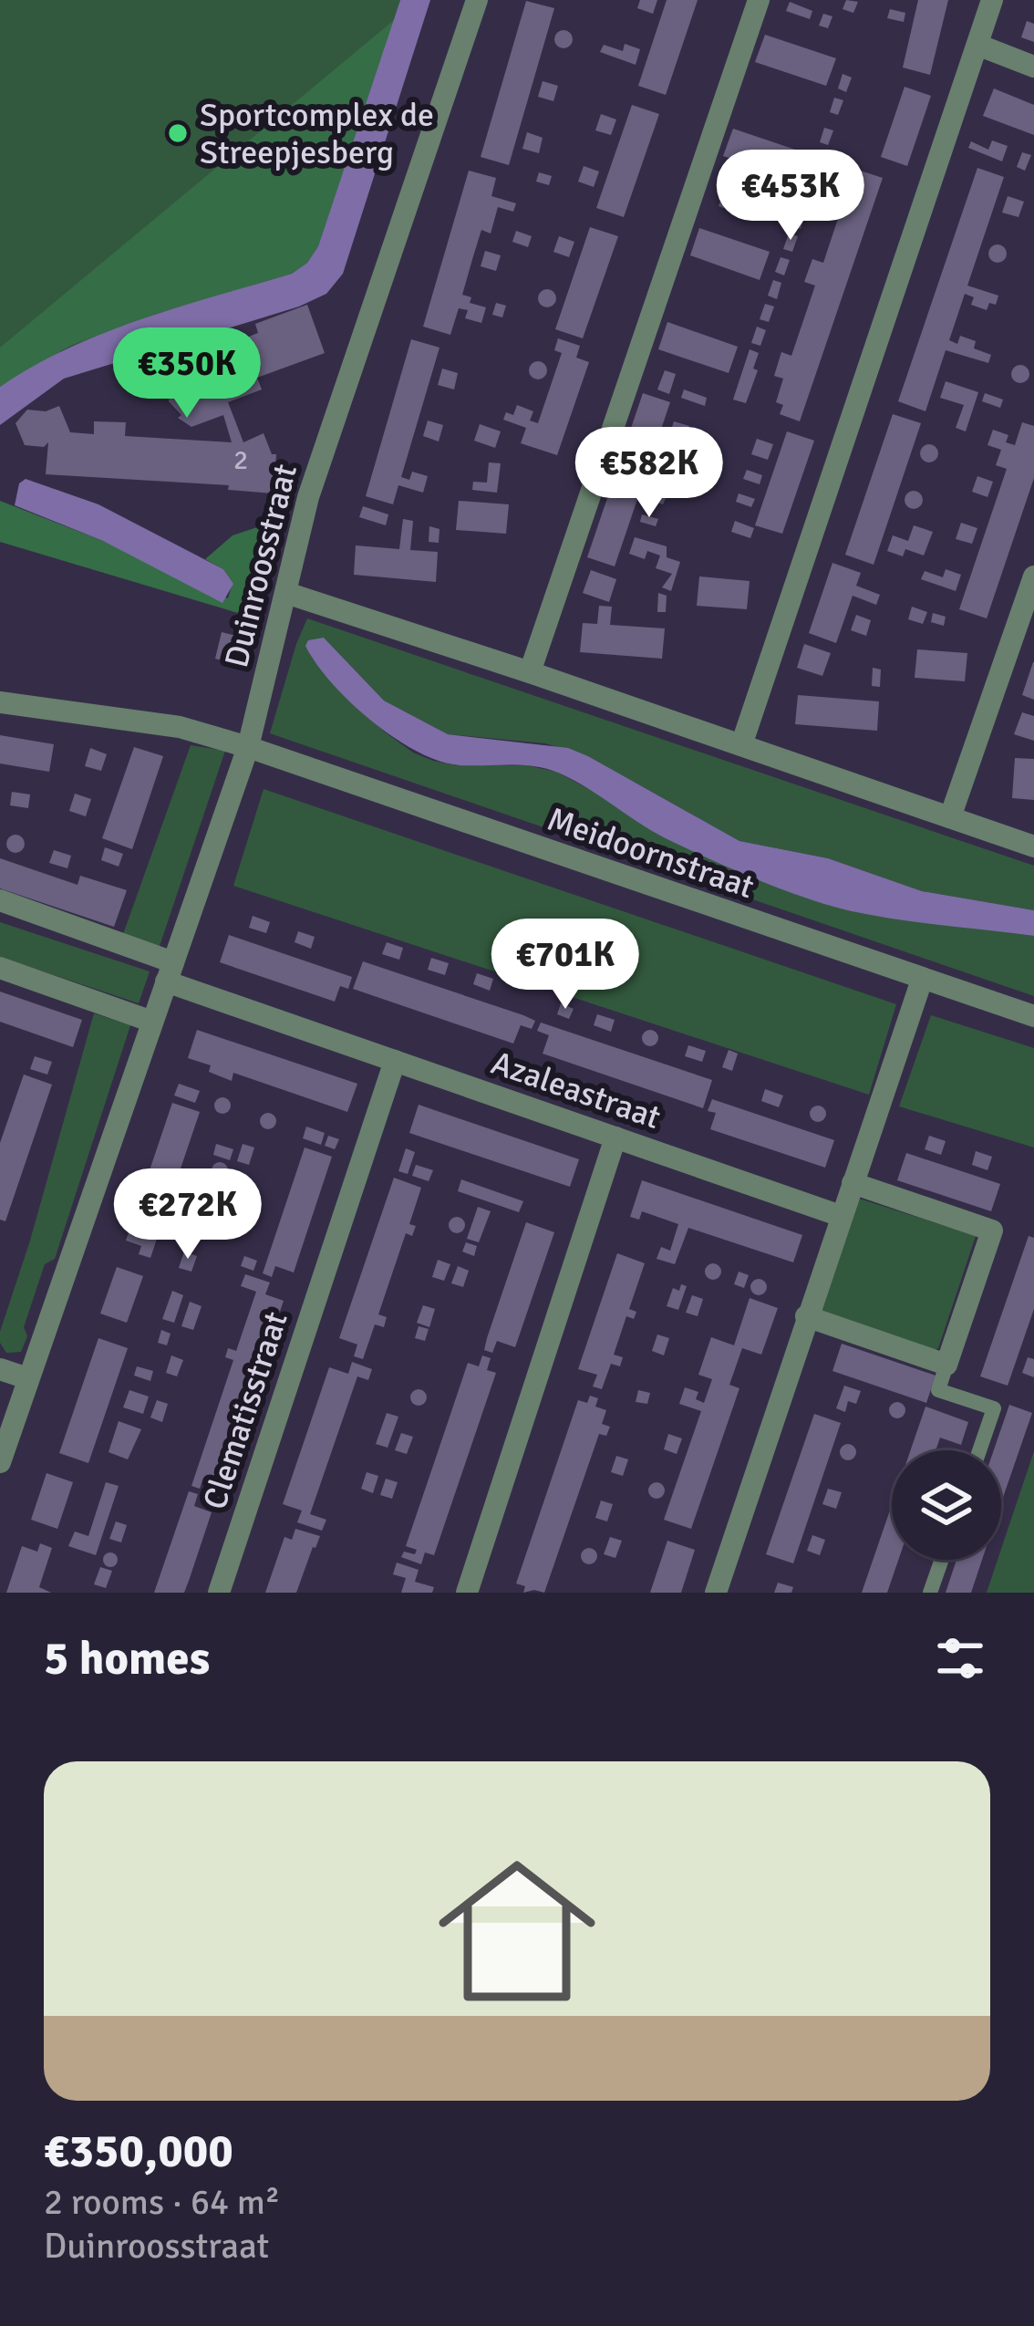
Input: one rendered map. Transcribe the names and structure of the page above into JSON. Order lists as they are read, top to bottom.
{
  "streets": {
    "street": [
      "Duinroosstraat",
      "Meidoornstraat",
      "Azaleastraat",
      "Clematisstraat"
    ]
  },
  "crossings": [
    ["Duinroosstraat", "Meidoornstraat"],
    ["Duinroosstraat", "Azaleastraat"],
    ["Azaleastraat", "Clematisstraat"]
  ],
  "places": ["Sportcomplex de Streepjesberg"],
  "house_numbers": ["2"],
  "page": {
    "price": [
      "€453K",
      "€350K",
      "€582K",
      "€701K",
      "€272K"
    ],
    "heading": "5 homes",
    "list": [
      {
        "name": "€350,000",
        "note": "2 rooms · 64 m² · Duinroosstraat"
      }
    ]
  }
}
